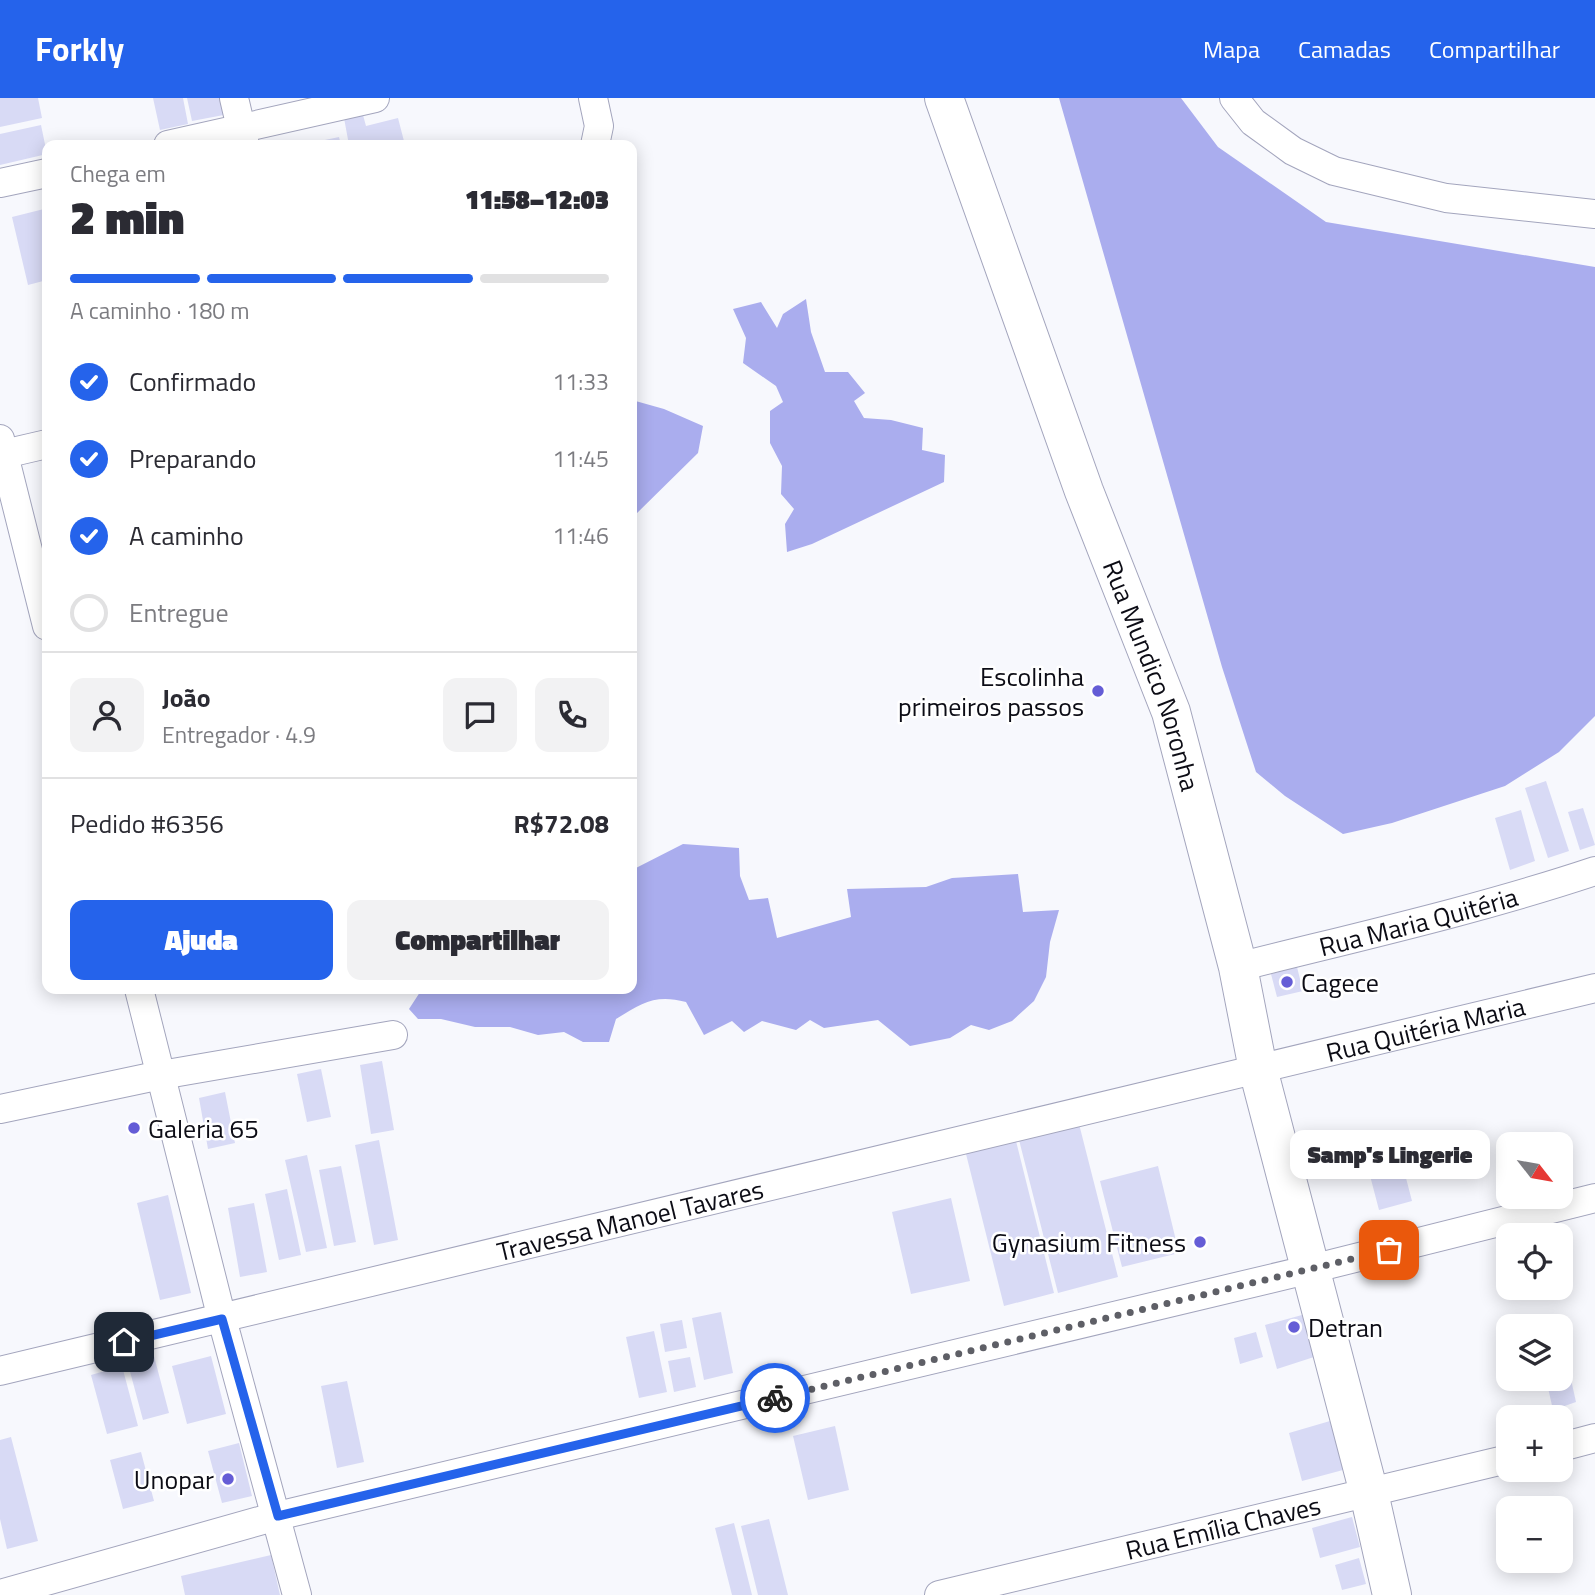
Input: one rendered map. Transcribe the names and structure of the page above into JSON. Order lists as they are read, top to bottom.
{
  "streets": {
    "street": [
      "Rua Mundico Noronha",
      "Rua Maria Quitéria",
      "Rua Quitéria Maria",
      "Travessa Manoel Tavares",
      "Rua Emília Chaves"
    ]
  },
  "crossings": [
    ["Rua Mundico Noronha", "Rua Maria Quitéria"],
    ["Rua Mundico Noronha", "Rua Quitéria Maria"],
    ["Rua Mundico Noronha", "Travessa Manoel Tavares"],
    ["Rua Mundico Noronha", "Rua Emília Chaves"],
    ["Rua Quitéria Maria", "Travessa Manoel Tavares"]
  ],
  "places": [
    "Escolinha primeiros passos",
    "Cagece",
    "Galeria 65",
    "Gynasium Fitness",
    "Samp's Lingerie",
    "Detran",
    "Unopar"
  ],
  "north": "bottom right",
  "page": {
    "header": "Forkly",
    "nav": ["Mapa", "Camadas", "Compartilhar"],
    "heading": ["2 min", "Chega em", "11:58–12:03"],
    "panel": [
      "João",
      "Entregador · 4.9",
      "Pedido #6356",
      "R$72.08"
    ],
    "bar": "A caminho · 180 m",
    "list": [
      ["Confirmado", "11:33"],
      ["Preparando", "11:45"],
      ["A caminho", "11:46"],
      "Entregue"
    ],
    "buttons": ["Ajuda", "Compartilhar"],
    "bubble": "Samp's Lingerie",
    "map_buttons": ["+", "−"]
  }
}
